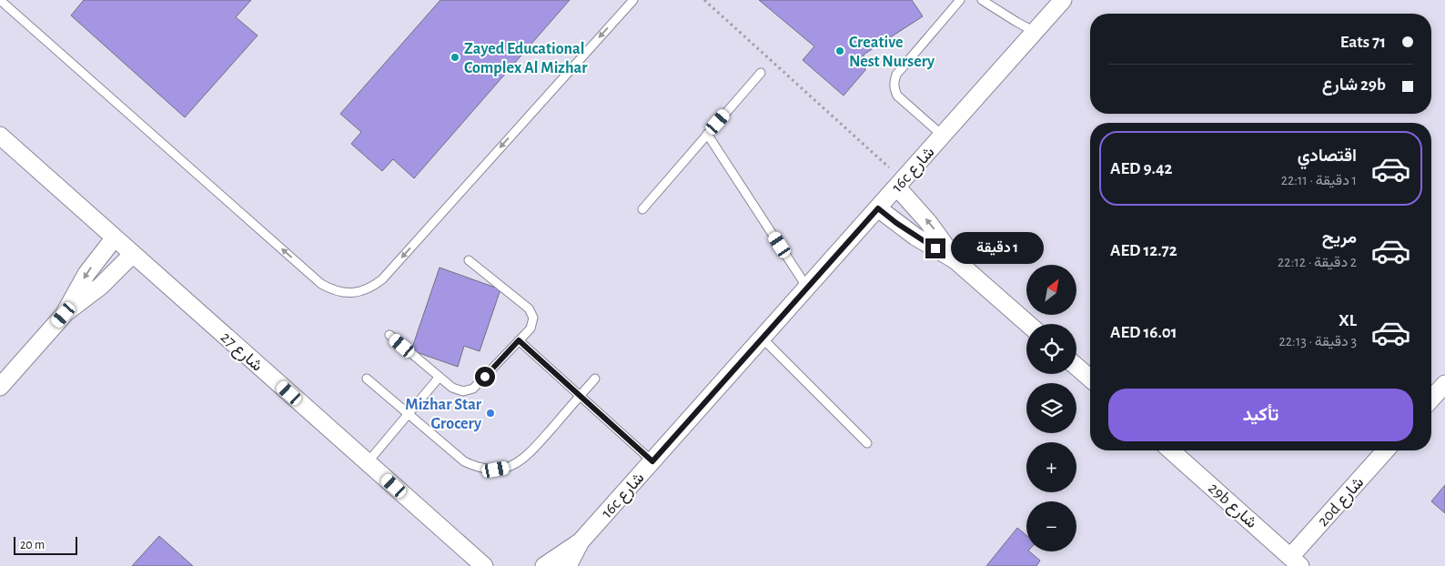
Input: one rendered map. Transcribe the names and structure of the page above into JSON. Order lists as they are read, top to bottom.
{
  "streets": {
    "street": [
      "16c شارع",
      "شارع 27",
      "20d شارع",
      "29b شارع"
    ]
  },
  "crossings": [
    ["20d شارع", "29b شارع"]
  ],
  "places": ["Creative Nest Nursery", "Zayed Educational Complex Al Mizhar", "Mizhar Star Grocery"],
  "scale_bar": "20 m",
  "north": "top right",
  "page": {
    "banner": ["71 Eats", "29b شارع"],
    "list": [
      {
        "name": "اقتصادي",
        "note": "1 دقيقة · 22:11",
        "value": "AED 9.42"
      },
      {
        "name": "مريح",
        "note": "2 دقيقة · 22:12",
        "value": "AED 12.72"
      },
      {
        "name": "XL",
        "note": "3 دقيقة · 22:13",
        "value": "AED 16.01"
      }
    ],
    "bubble": "1 دقيقة",
    "map_buttons": ["+", "−"],
    "buttons": "تأكيد",
    "scale": "20 m"
  }
}
